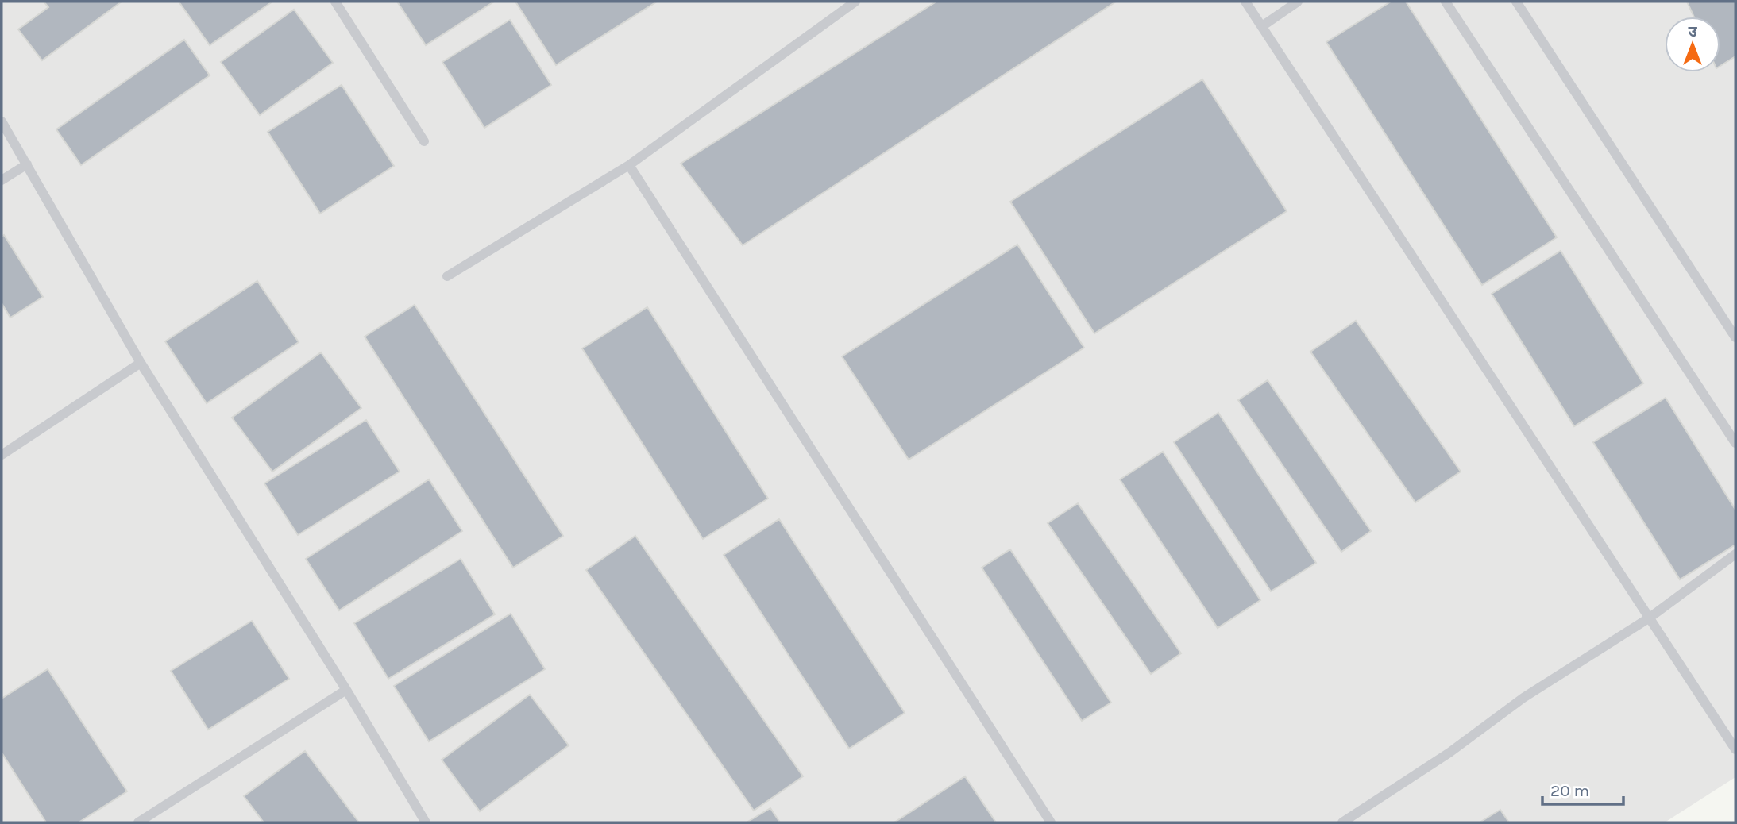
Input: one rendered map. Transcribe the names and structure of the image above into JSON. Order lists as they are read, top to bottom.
{
  "scale_bar": "20 m",
  "north": "top"
}
